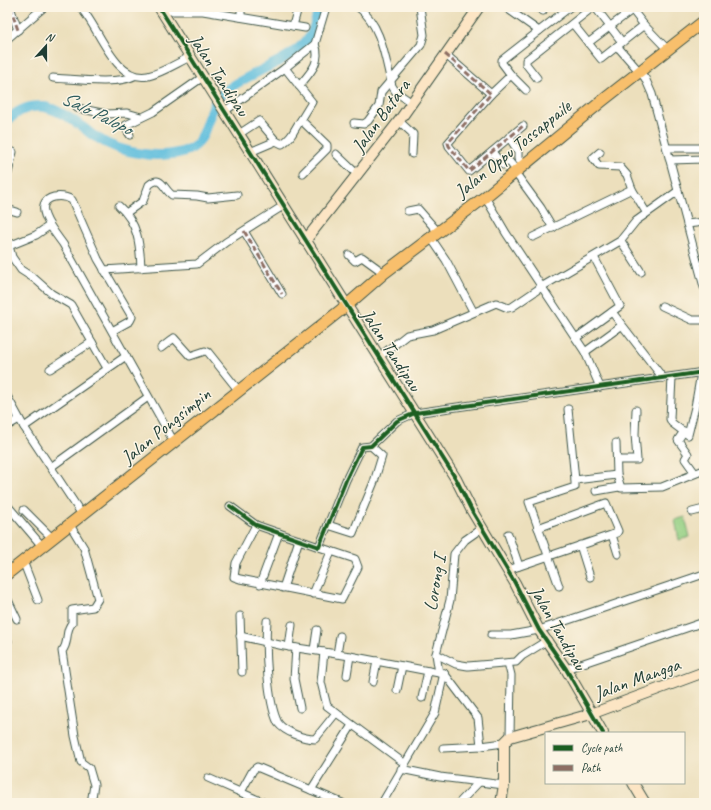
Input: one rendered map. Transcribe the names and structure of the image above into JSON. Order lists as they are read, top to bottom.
{
  "streets": {
    "main road": ["Jalan Oppu Tossappaile", "Jalan Pongsimpin"],
    "street": [
      "Jalan Tandipau",
      "Jalan Batara",
      "Lorong I",
      "Jalan Mangga"
    ]
  },
  "crossings": [
    ["Jalan Tandipau", "Jalan Batara"],
    ["Jalan Tandipau", "Jalan Oppu Tossappaile"],
    ["Jalan Tandipau", "Jalan Pongsimpin"],
    ["Jalan Tandipau", "Lorong I"],
    ["Jalan Tandipau", "Jalan Mangga"],
    ["Jalan Oppu Tossappaile", "Jalan Pongsimpin"]
  ],
  "water": ["Salo Palopo"],
  "legend": ["Cycle path", "Path"],
  "north": "top"
}
